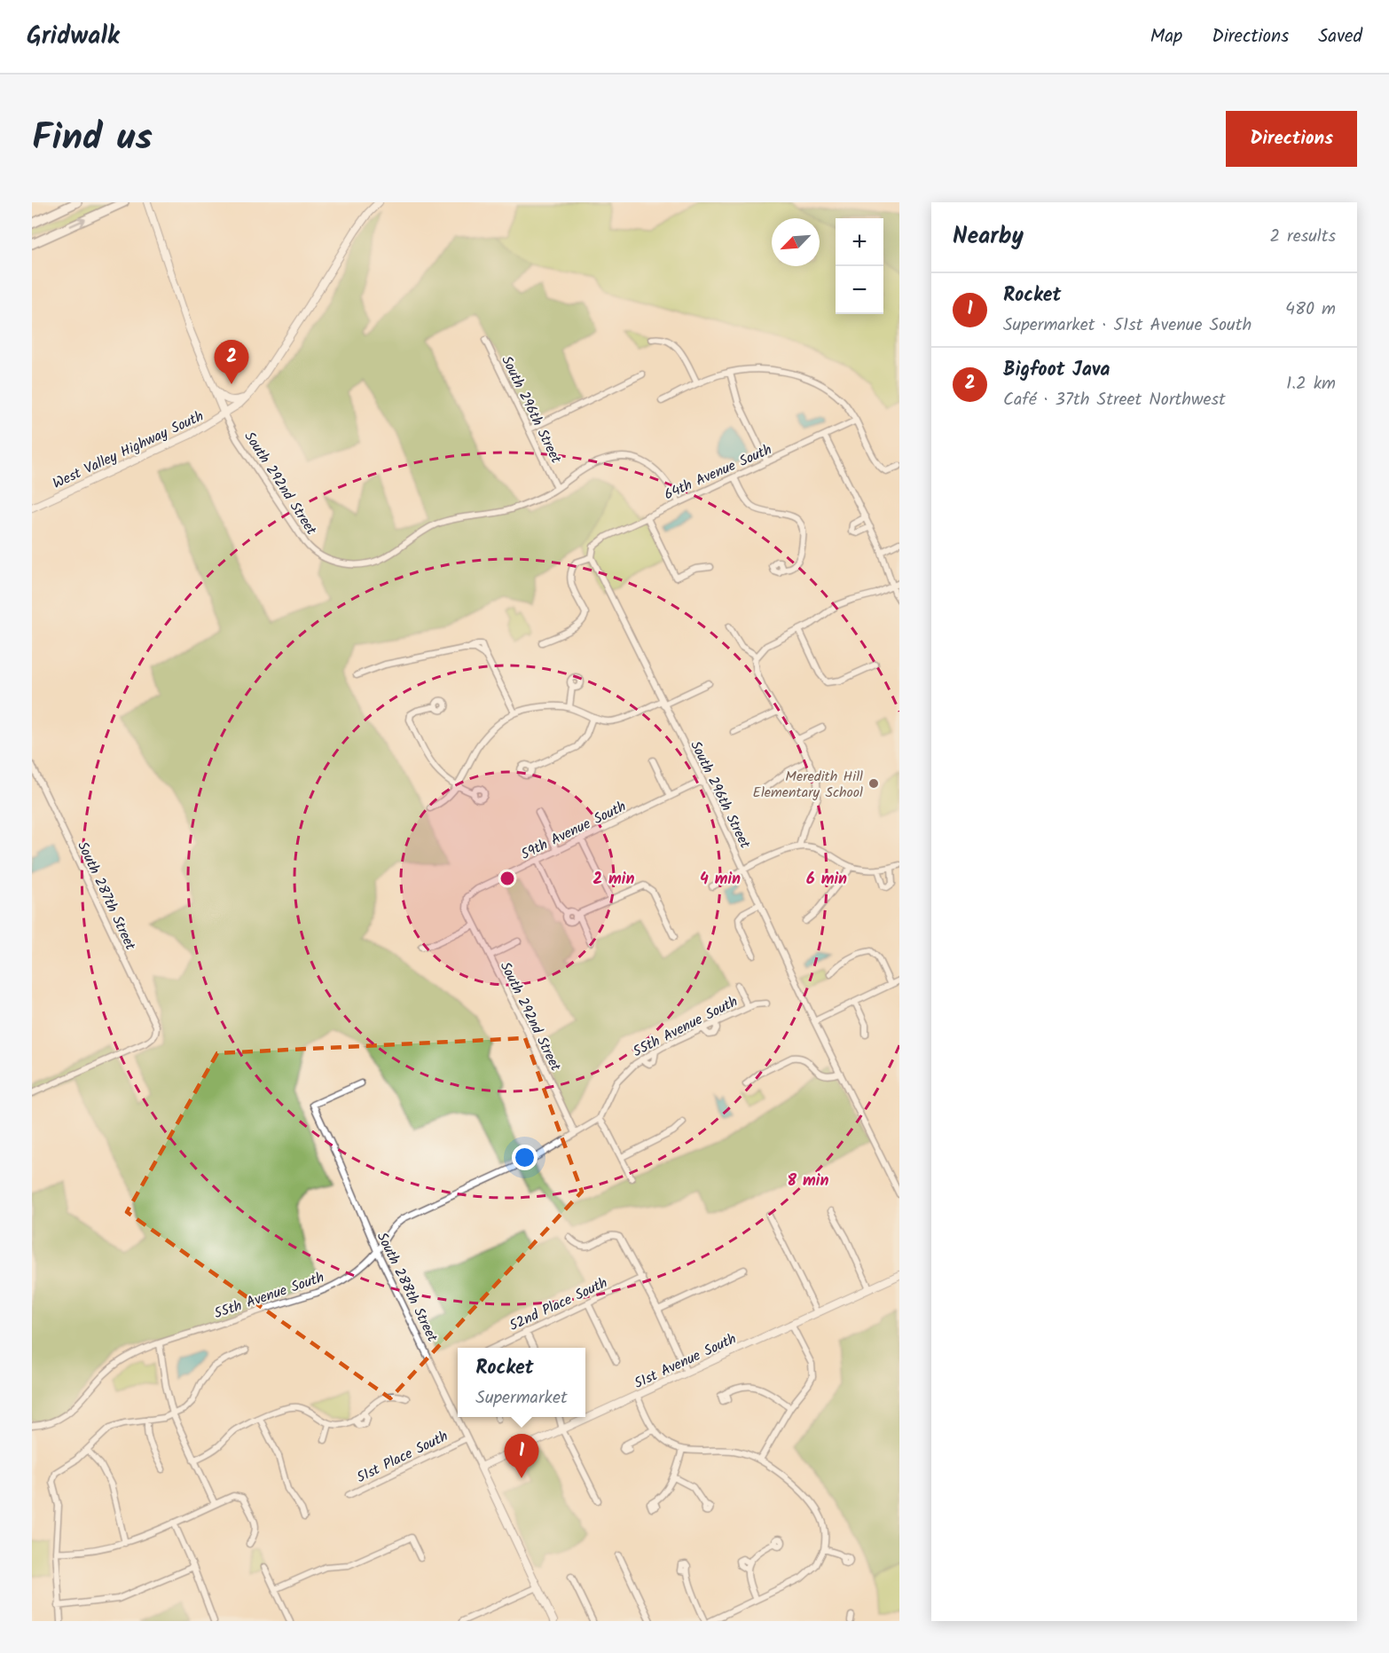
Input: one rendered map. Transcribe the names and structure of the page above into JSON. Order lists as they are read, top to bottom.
{
  "streets": {
    "main road": ["West Valley Highway South", "South 288th Street", "51st Avenue South"],
    "street": [
      "South 296th Street",
      "64th Avenue South",
      "South 292nd Street",
      "59th Avenue South",
      "South 287th Street",
      "55th Avenue South",
      "52nd Place South",
      "51st Place South"
    ]
  },
  "crossings": [
    ["South 296th Street", "64th Avenue South"],
    ["South 296th Street", "South 292nd Street"],
    ["South 296th Street", "59th Avenue South"],
    ["West Valley Highway South", "South 292nd Street"],
    ["South 292nd Street", "59th Avenue South"],
    ["South 292nd Street", "55th Avenue South"],
    ["55th Avenue South", "South 288th Street"],
    ["South 288th Street", "51st Avenue South"],
    ["South 288th Street", "51st Place South"]
  ],
  "places": ["Meredith Hill Elementary School"],
  "north": "bottom left",
  "page": {
    "header": "Gridwalk",
    "nav": ["Map", "Directions", "Saved"],
    "title": "Find us",
    "buttons": "Directions",
    "heading": ["Nearby", "2 results"],
    "map_buttons": ["+", "−"],
    "list": [
      {
        "mark": "1",
        "name": "Rocket",
        "note": "Supermarket · 51st Avenue South",
        "value": "480 m"
      },
      {
        "mark": "2",
        "name": "Bigfoot Java",
        "note": "Café · 37th Street Northwest",
        "value": "1.2 km"
      }
    ],
    "pins": ["2", "1"],
    "popup": ["Rocket", "Supermarket"]
  },
  "rings": [
    "2 min",
    "4 min",
    "6 min",
    "8 min"
  ]
}
